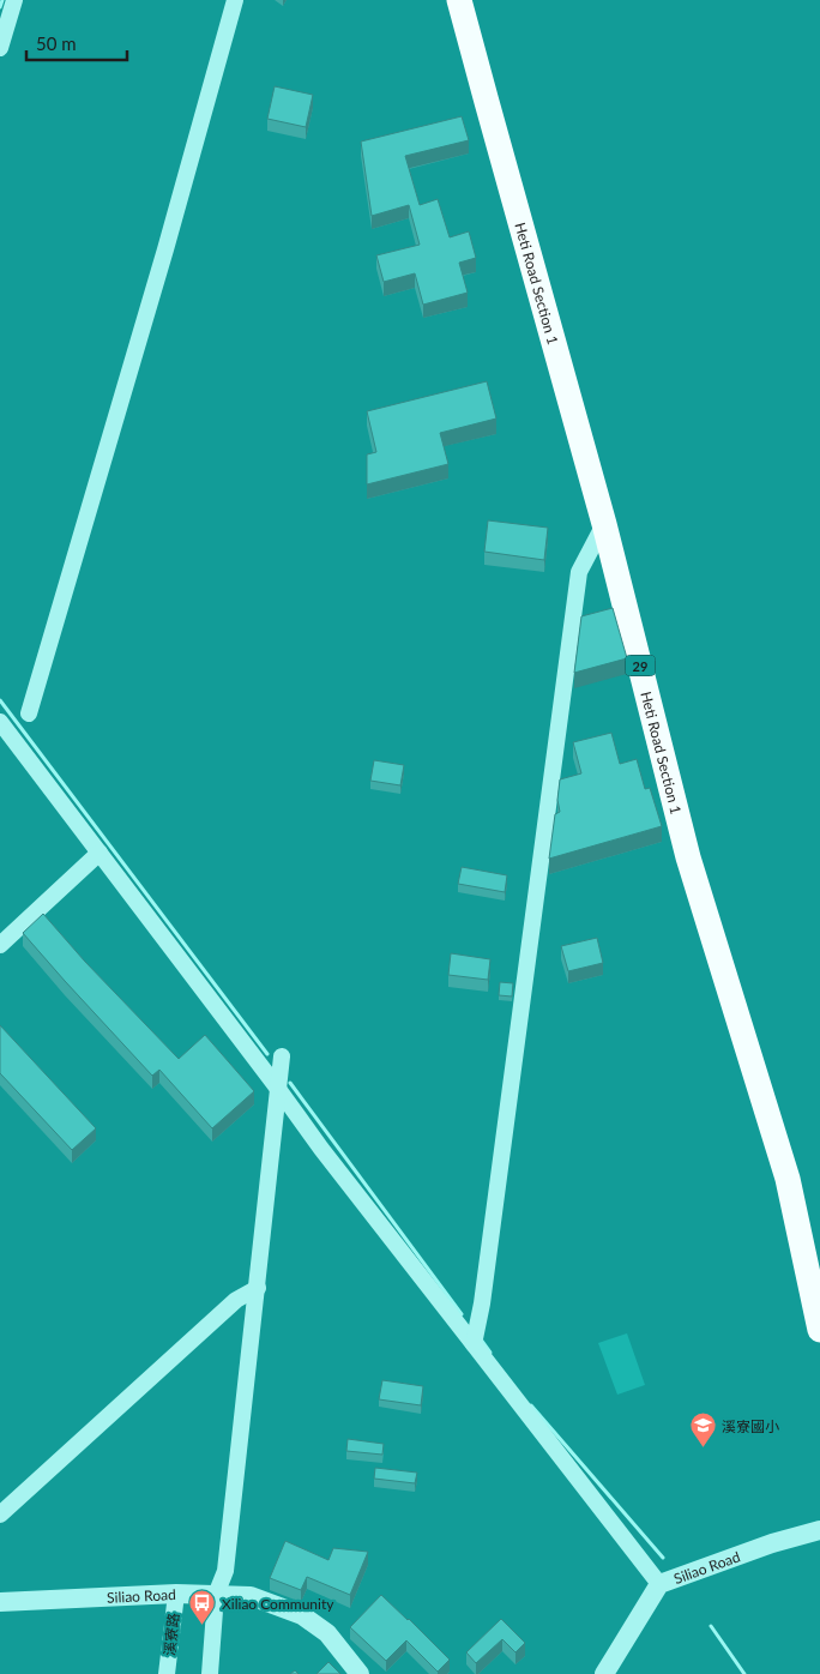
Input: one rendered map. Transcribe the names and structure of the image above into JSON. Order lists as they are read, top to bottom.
{
  "streets": {
    "main road": ["Heti Road Section 1", "29"],
    "street": ["Siliao Road", "溪寮路"]
  },
  "crossings": [
    ["Siliao Road", "溪寮路"]
  ],
  "places": {
    "school or university": ["溪寮國小"],
    "bus stop": ["Xiliao Community"]
  },
  "scale_bar": "50 m"
}
